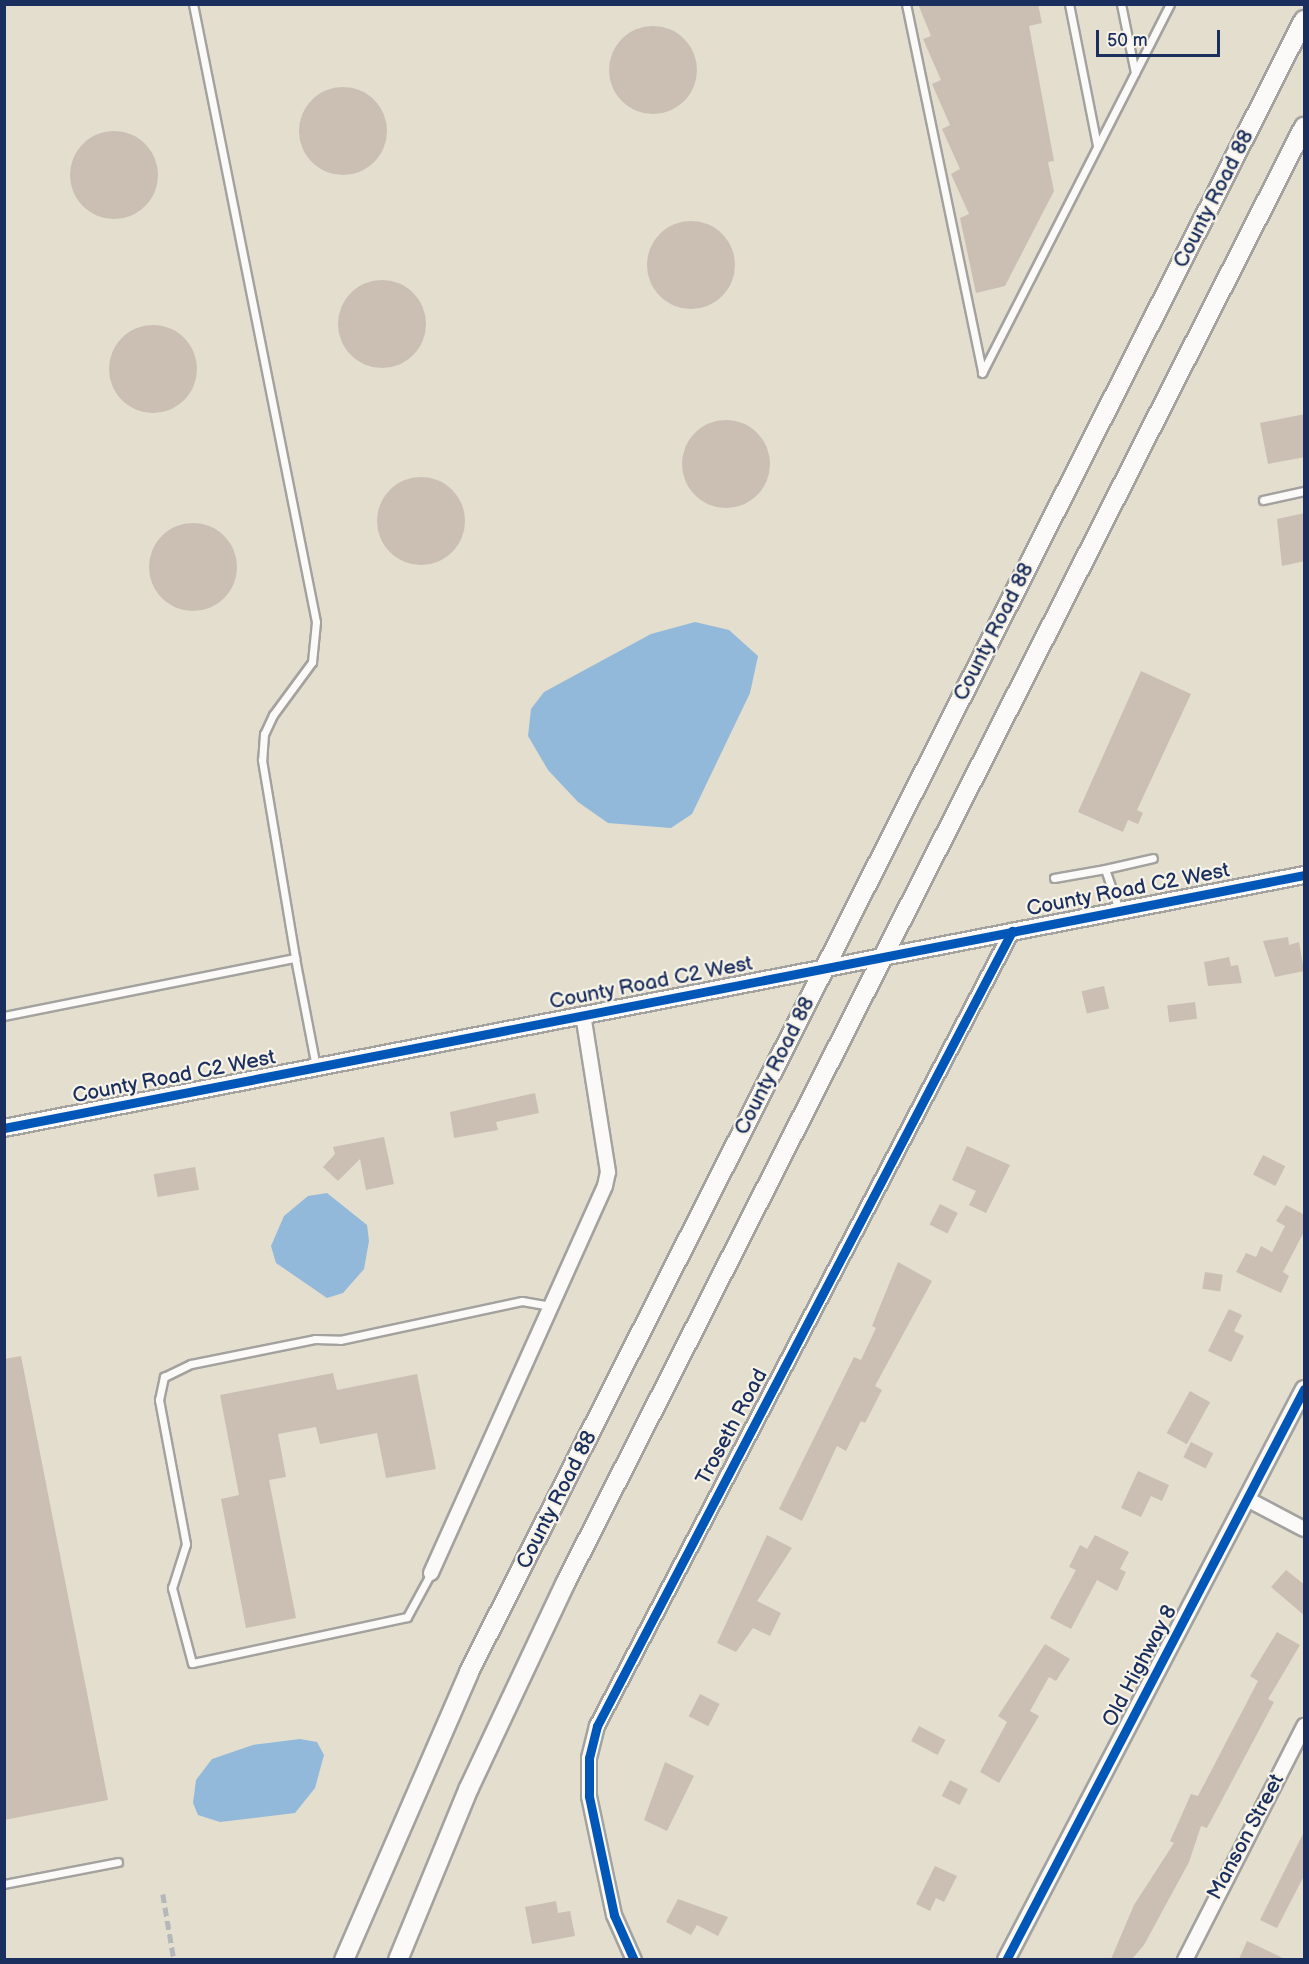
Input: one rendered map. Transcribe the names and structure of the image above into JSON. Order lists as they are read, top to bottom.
{
  "streets": {
    "main road": ["County Road 88"],
    "street": [
      "County Road C2 West",
      "Troseth Road",
      "Old Highway 8",
      "Manson Street"
    ]
  },
  "crossings": [
    ["County Road 88", "County Road C2 West"],
    ["County Road C2 West", "Troseth Road"]
  ],
  "scale_bar": "50 m"
}
